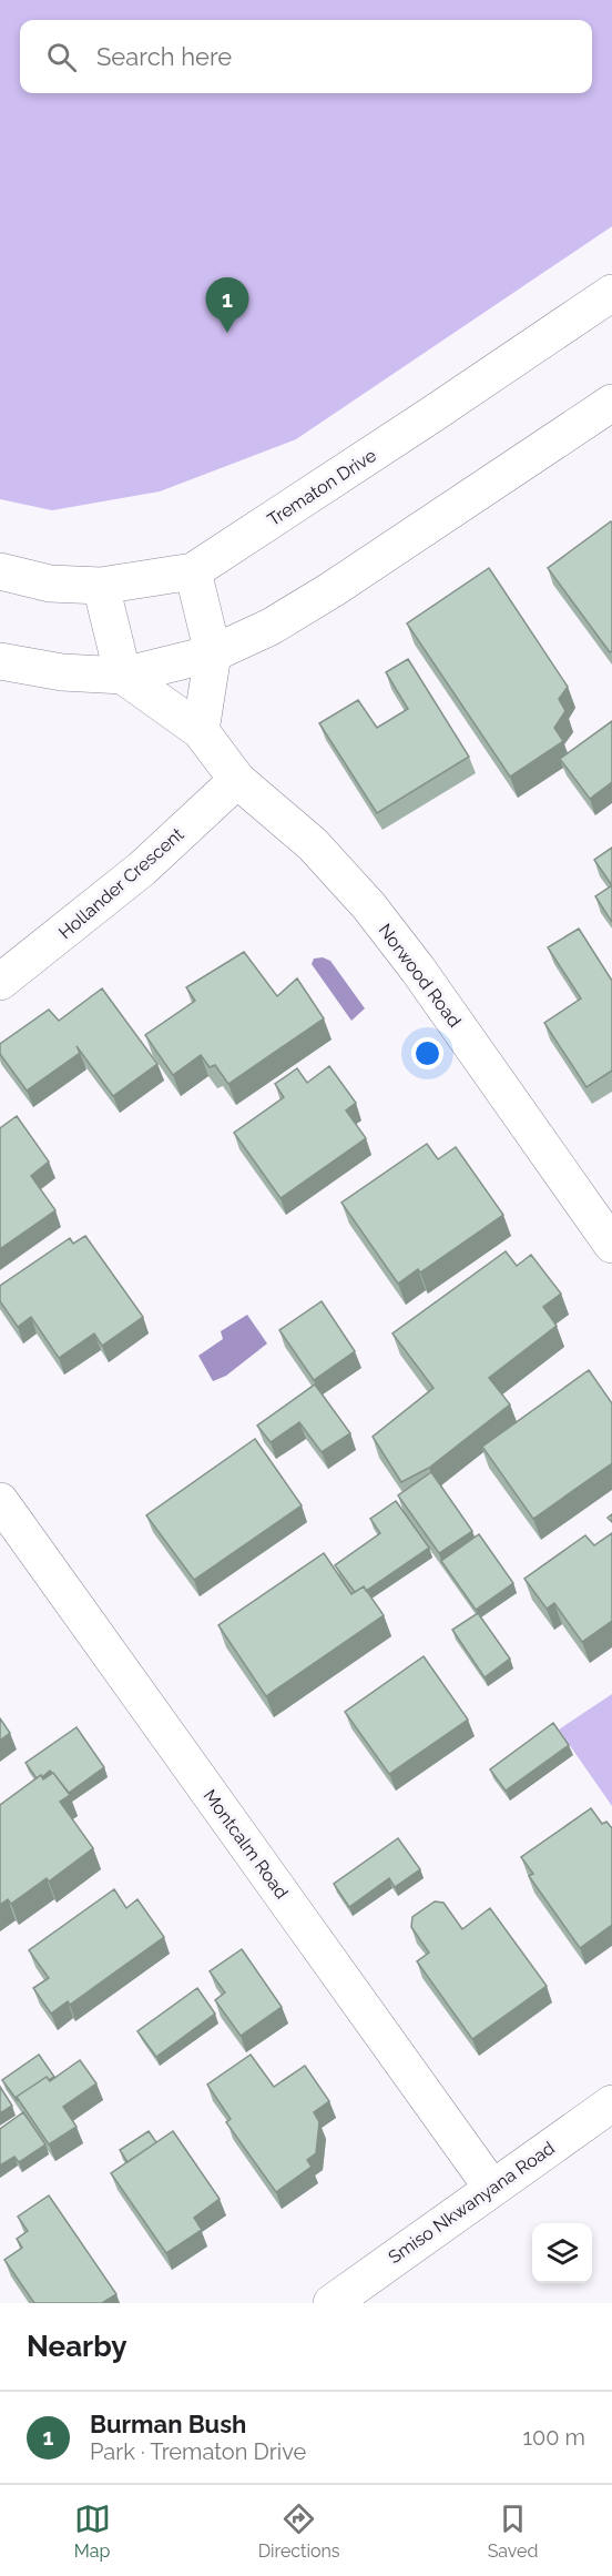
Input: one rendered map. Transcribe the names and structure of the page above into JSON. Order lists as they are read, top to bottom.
{
  "streets": {
    "street": [
      "Trematon Drive",
      "Hollander Crescent",
      "Norwood Road",
      "Montcalm Road",
      "Smiso Nkwanyana Road"
    ]
  },
  "crossings": [
    ["Hollander Crescent", "Norwood Road"],
    ["Montcalm Road", "Smiso Nkwanyana Road"]
  ],
  "page": {
    "search": "Search here",
    "pins": "1",
    "heading": "Nearby",
    "list": [
      {
        "mark": "1",
        "name": "Burman Bush",
        "note": "Park · Trematon Drive",
        "value": "100 m"
      }
    ],
    "nav": ["Map", "Directions", "Saved"]
  }
}
